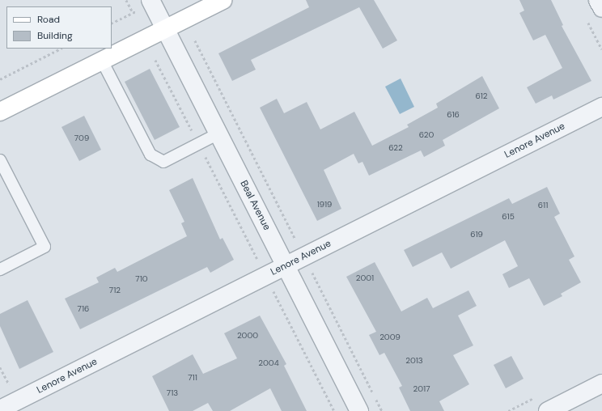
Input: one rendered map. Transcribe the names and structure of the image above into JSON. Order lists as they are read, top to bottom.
{
  "streets": {
    "street": ["Lenore Avenue", "Beal Avenue"]
  },
  "crossings": [
    ["Lenore Avenue", "Beal Avenue"]
  ],
  "house_numbers": [
    "612",
    "616",
    "620",
    "709",
    "622",
    "1919",
    "611",
    "615",
    "619",
    "2001",
    "710",
    "712",
    "716",
    "2000",
    "2009",
    "2013",
    "2004",
    "711",
    "2017",
    "713"
  ],
  "legend": ["Road", "Building"]
}
